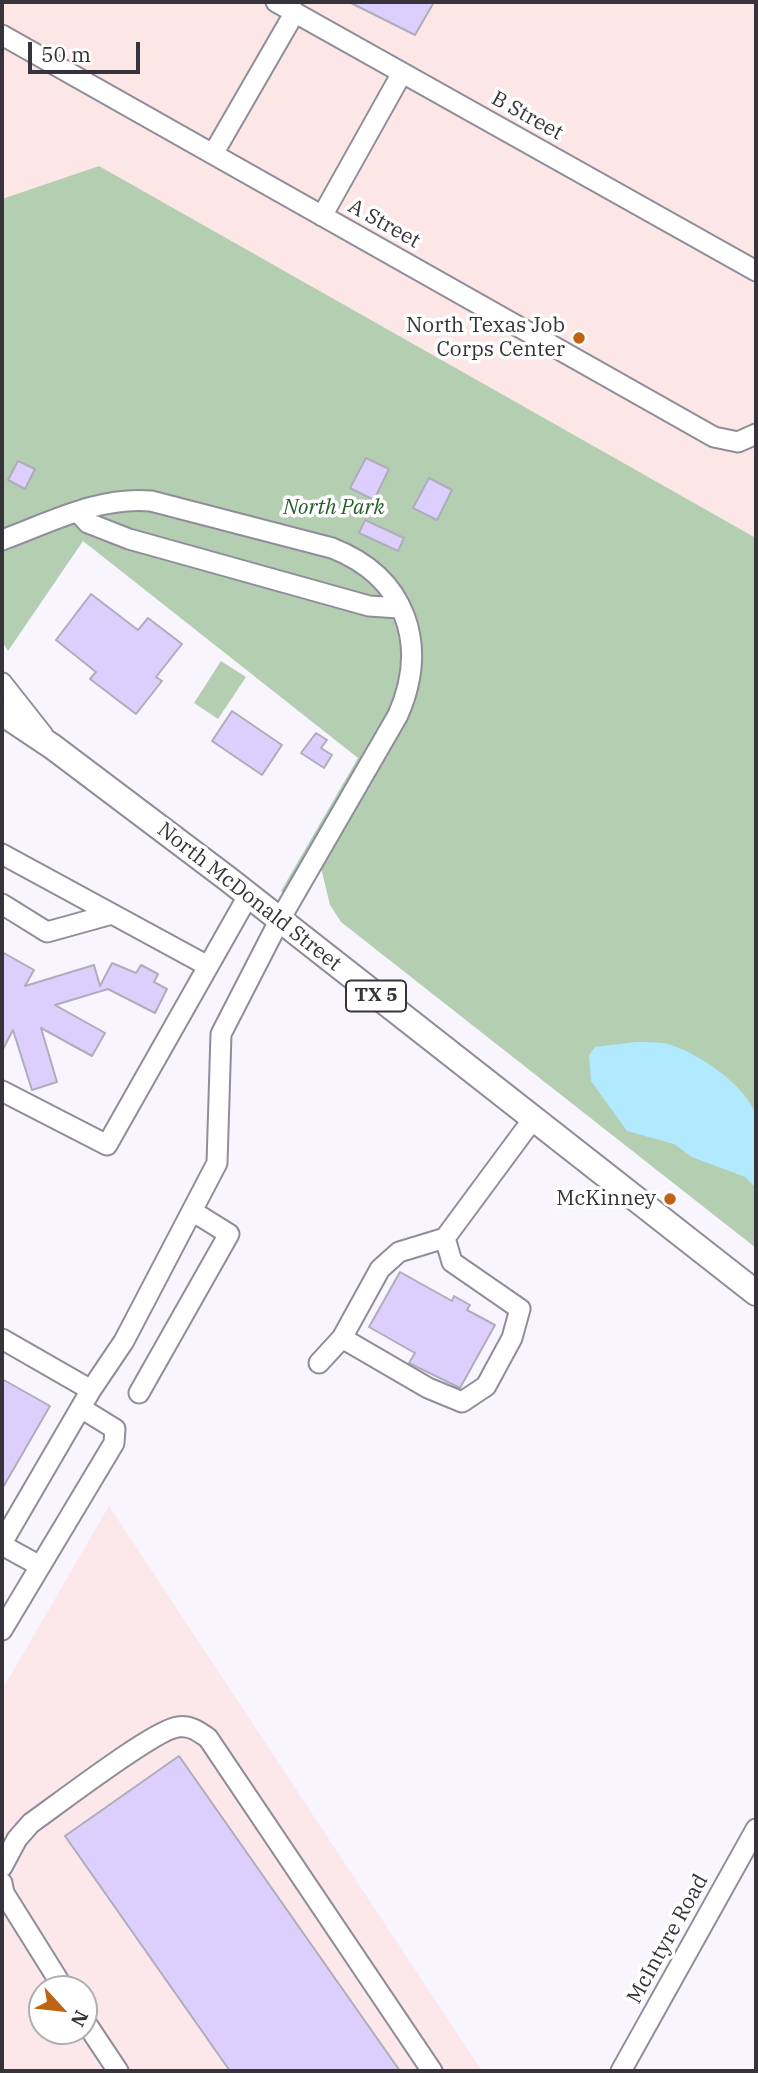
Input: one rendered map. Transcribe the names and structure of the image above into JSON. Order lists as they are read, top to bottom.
{
  "streets": {
    "main road": ["North McDonald Street", "TX 5"],
    "street": ["B Street", "A Street", "McIntyre Road"]
  },
  "parks": ["North Park"],
  "places": ["North Texas Job Corps Center", "McKinney"],
  "scale_bar": "50 m",
  "north": "bottom right"
}
